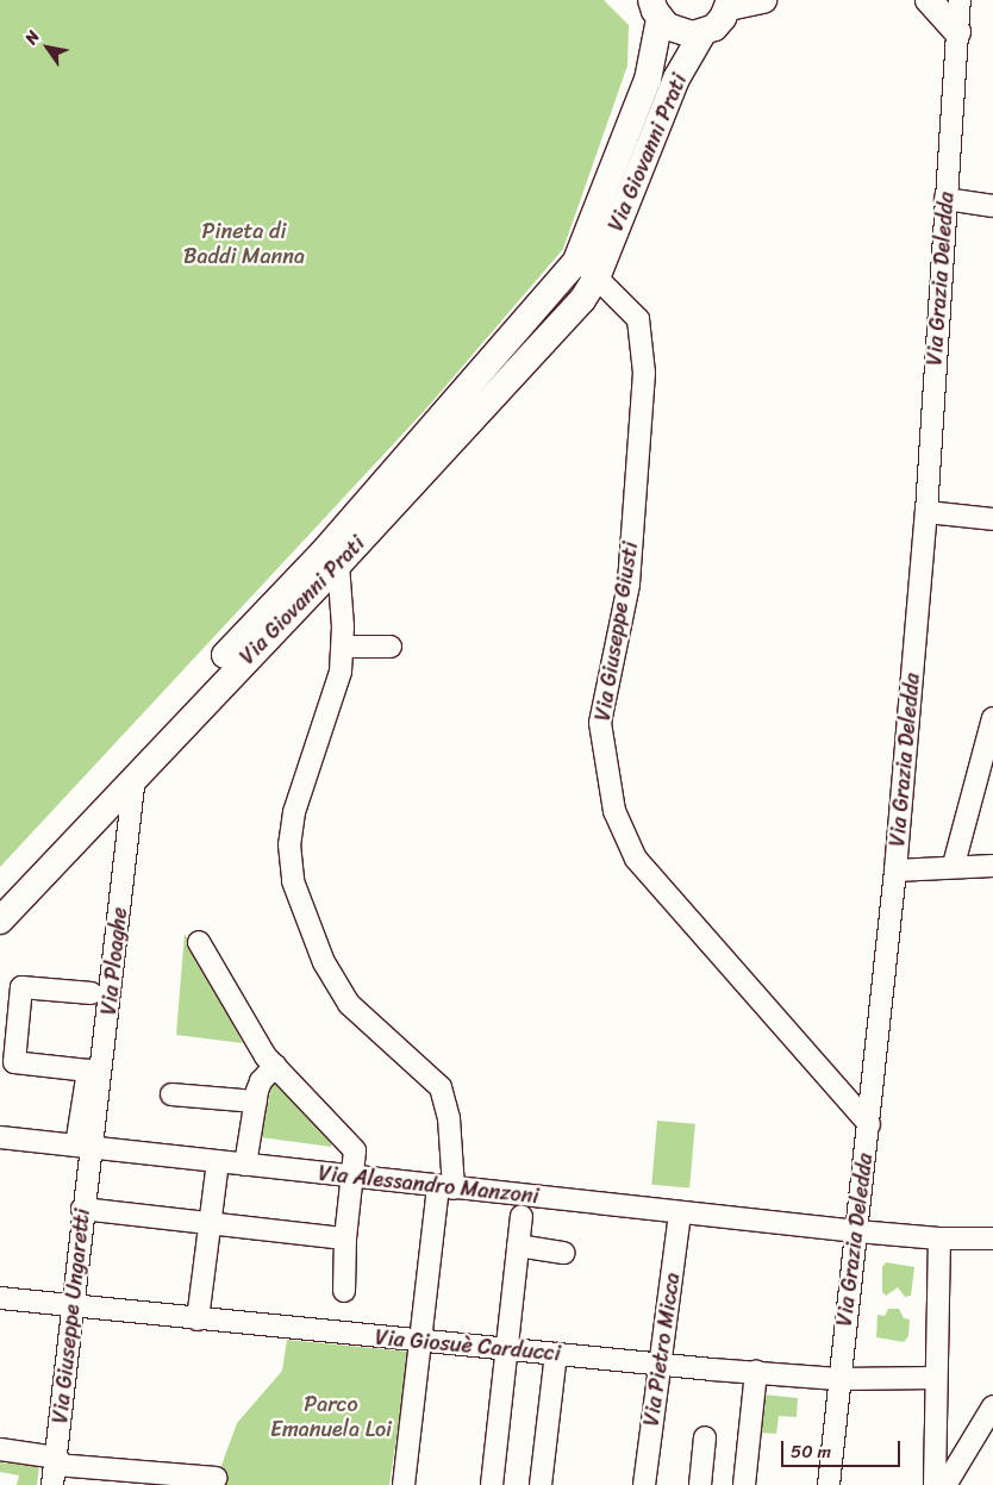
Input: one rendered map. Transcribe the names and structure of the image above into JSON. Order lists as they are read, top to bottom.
{
  "streets": {
    "main road": ["Via Giovanni Prati"],
    "street": [
      "Via Grazia Deledda",
      "Via Giuseppe Giusti",
      "Via Ploaghe",
      "Via Alessandro Manzoni",
      "Via Giuseppe Ungaretti",
      "Via Giosuè Carducci",
      "Via Pietro Micca"
    ]
  },
  "crossings": [
    ["Via Giovanni Prati", "Via Giuseppe Giusti"],
    ["Via Giovanni Prati", "Via Ploaghe"],
    ["Via Grazia Deledda", "Via Giuseppe Giusti"],
    ["Via Grazia Deledda", "Via Alessandro Manzoni"],
    ["Via Grazia Deledda", "Via Giosuè Carducci"],
    ["Via Ploaghe", "Via Alessandro Manzoni"],
    ["Via Ploaghe", "Via Giuseppe Ungaretti"],
    ["Via Alessandro Manzoni", "Via Giuseppe Ungaretti"],
    ["Via Alessandro Manzoni", "Via Pietro Micca"],
    ["Via Giuseppe Ungaretti", "Via Giosuè Carducci"],
    ["Via Giosuè Carducci", "Via Pietro Micca"]
  ],
  "parks": ["Pineta di Baddi Manna", "Parco Emanuela Loi"],
  "scale_bar": "50 m",
  "north": "top left"
}
